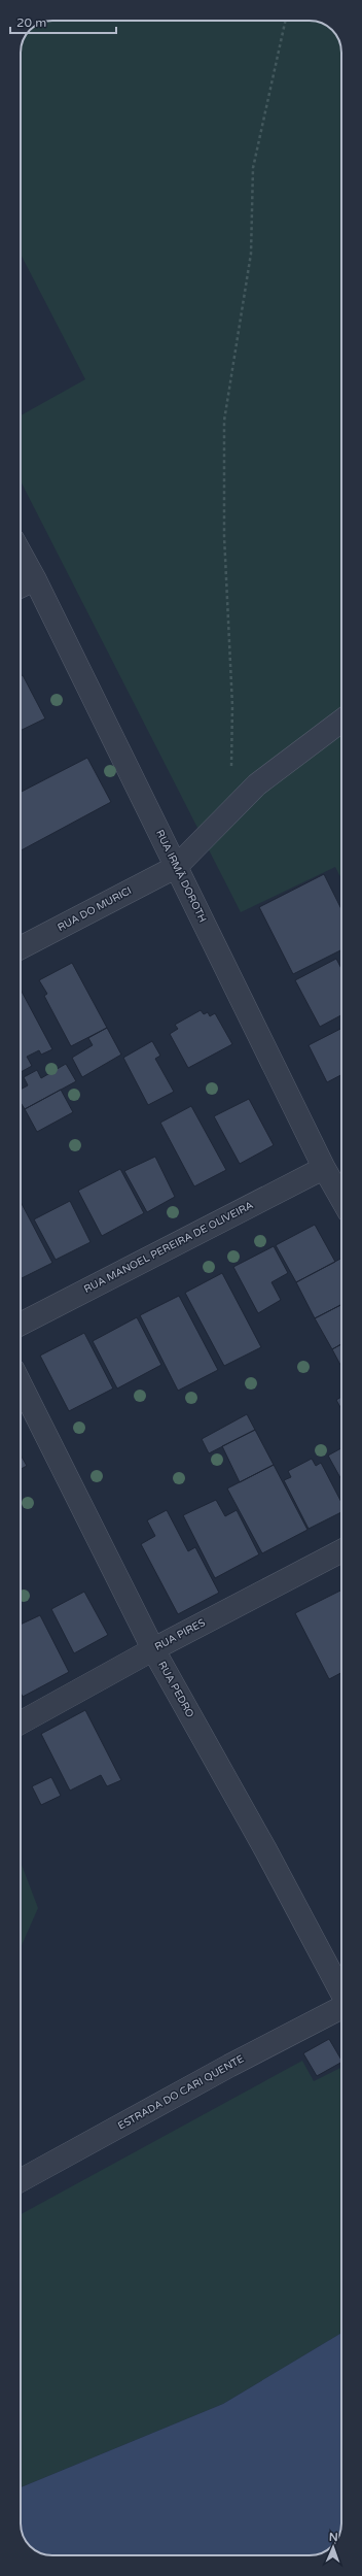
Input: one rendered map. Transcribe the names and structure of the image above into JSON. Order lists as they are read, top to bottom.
{
  "streets": {
    "street": [
      "RUA IRMÃ DOROTH",
      "RUA DO MURICI",
      "RUA MANOEL PEREIRA DE OLIVEIRA",
      "RUA PIRES",
      "RUA PEDRO",
      "ESTRADA DO CARI QUENTE"
    ]
  },
  "crossings": [
    ["RUA IRMÃ DOROTH", "RUA DO MURICI"],
    ["RUA IRMÃ DOROTH", "RUA MANOEL PEREIRA DE OLIVEIRA"],
    ["RUA PIRES", "RUA PEDRO"]
  ],
  "scale_bar": "20 m",
  "north": "top"
}
